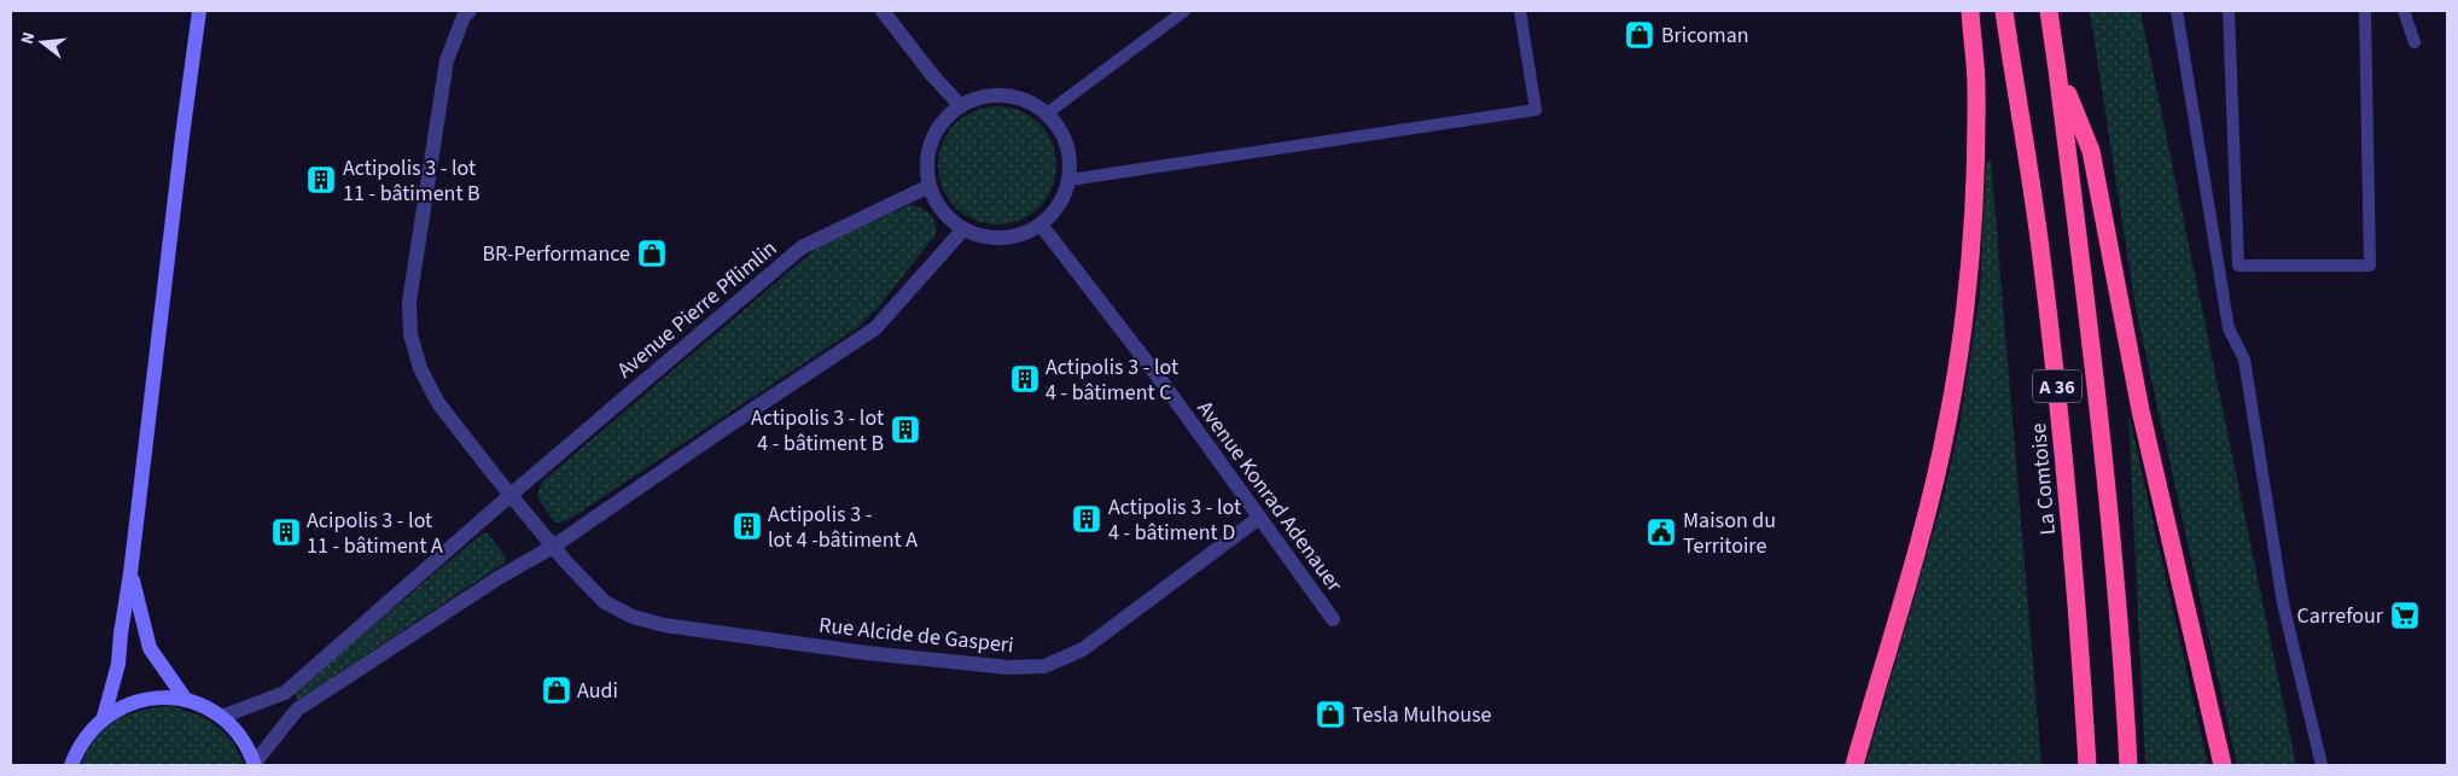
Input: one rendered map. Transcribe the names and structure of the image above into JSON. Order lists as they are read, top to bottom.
{
  "streets": {
    "highway": ["A 36", "La Comtoise"],
    "street": ["Avenue Pierre Pflimlin", "Avenue Konrad Adenauer", "Rue Alcide de Gasperi"]
  },
  "crossings": [
    ["Avenue Pierre Pflimlin", "Avenue Konrad Adenauer"],
    ["Avenue Konrad Adenauer", "Rue Alcide de Gasperi"]
  ],
  "places": {
    "shop": [
      "Bricoman",
      "BR-Performance",
      "Audi",
      "Tesla Mulhouse"
    ],
    "building": [
      "Actipolis 3 - lot 11 - bâtiment B",
      "Actipolis 3 - lot 4 - bâtiment C",
      "Actipolis 3 - lot 4 - bâtiment B",
      "Actipolis 3 - lot 4 - bâtiment D",
      "Actipolis 3 - lot 4 -bâtiment A",
      "Acipolis 3 - lot 11 - bâtiment A"
    ],
    "public building": ["Maison du Territoire"],
    "supermarket": ["Carrefour"]
  },
  "north": "left"
}
